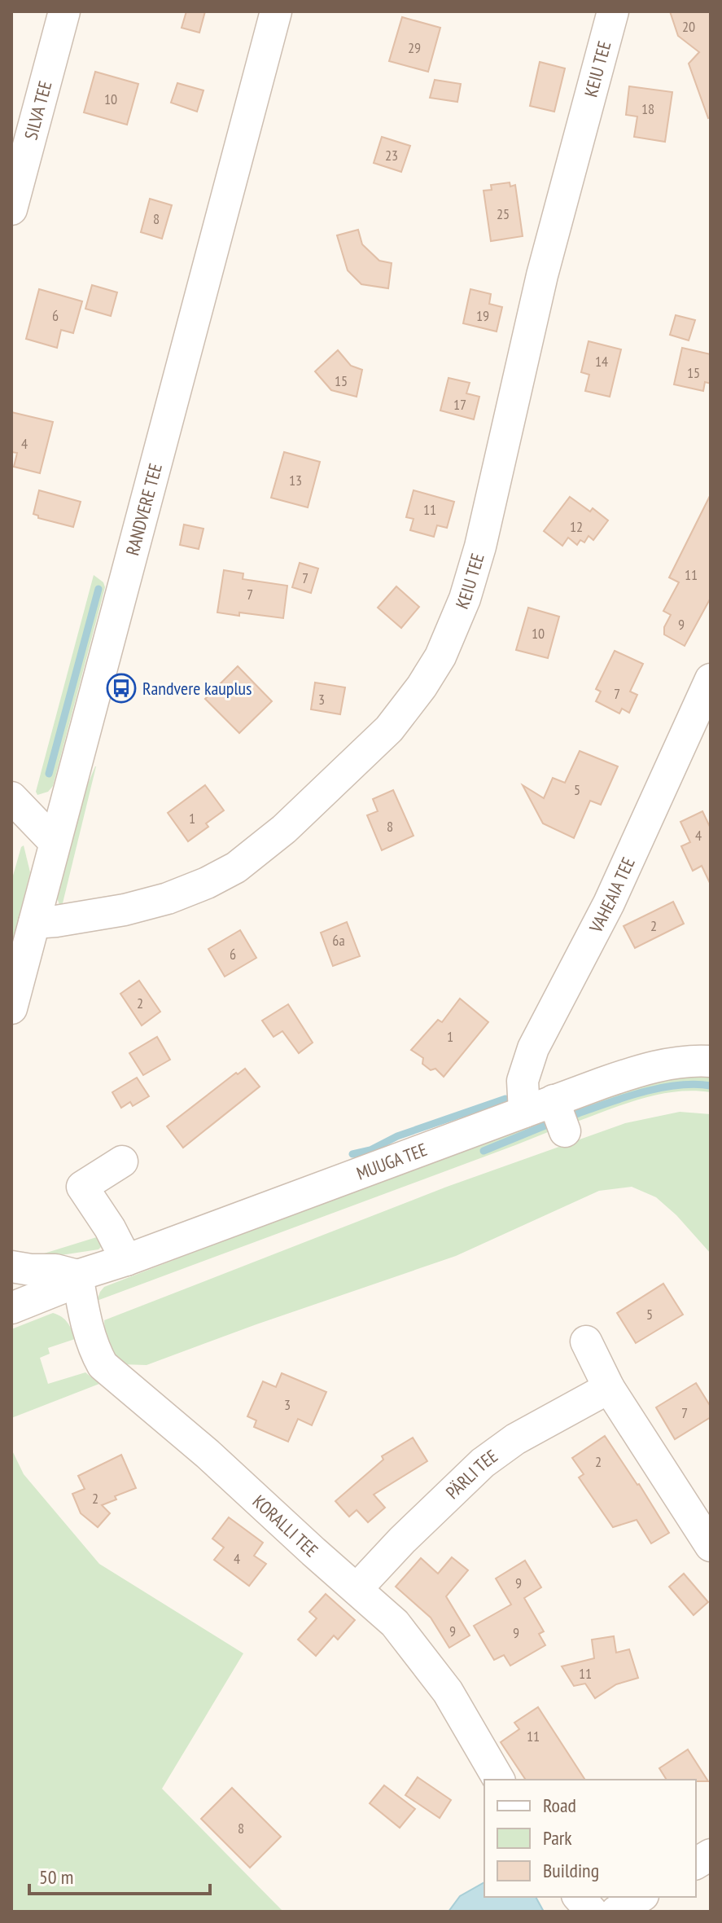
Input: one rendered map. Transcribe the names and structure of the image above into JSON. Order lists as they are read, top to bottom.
{
  "streets": {
    "street": [
      "KEIU TEE",
      "SILVA TEE",
      "RANDVERE TEE",
      "VAHEAIA TEE",
      "MUUGA TEE",
      "PÄRLI TEE",
      "KORALLI TEE"
    ]
  },
  "crossings": [
    ["KEIU TEE", "RANDVERE TEE"],
    ["VAHEAIA TEE", "MUUGA TEE"],
    ["MUUGA TEE", "KORALLI TEE"],
    ["PÄRLI TEE", "KORALLI TEE"]
  ],
  "places": {
    "bus stop": ["Randvere kauplus"]
  },
  "house_numbers": [
    "20",
    "29",
    "10",
    "18",
    "23",
    "25",
    "8",
    "6",
    "19",
    "14",
    "15",
    "15",
    "17",
    "4",
    "13",
    "11",
    "12",
    "11",
    "7",
    "7",
    "9",
    "10",
    "7",
    "3",
    "5",
    "1",
    "8",
    "4",
    "2",
    "6a",
    "6",
    "2",
    "1",
    "5",
    "3",
    "7",
    "2",
    "2",
    "4",
    "9",
    "9",
    "9",
    "11",
    "11",
    "8"
  ],
  "legend": ["Road", "Park", "Building"],
  "scale_bar": "50 m"
}
